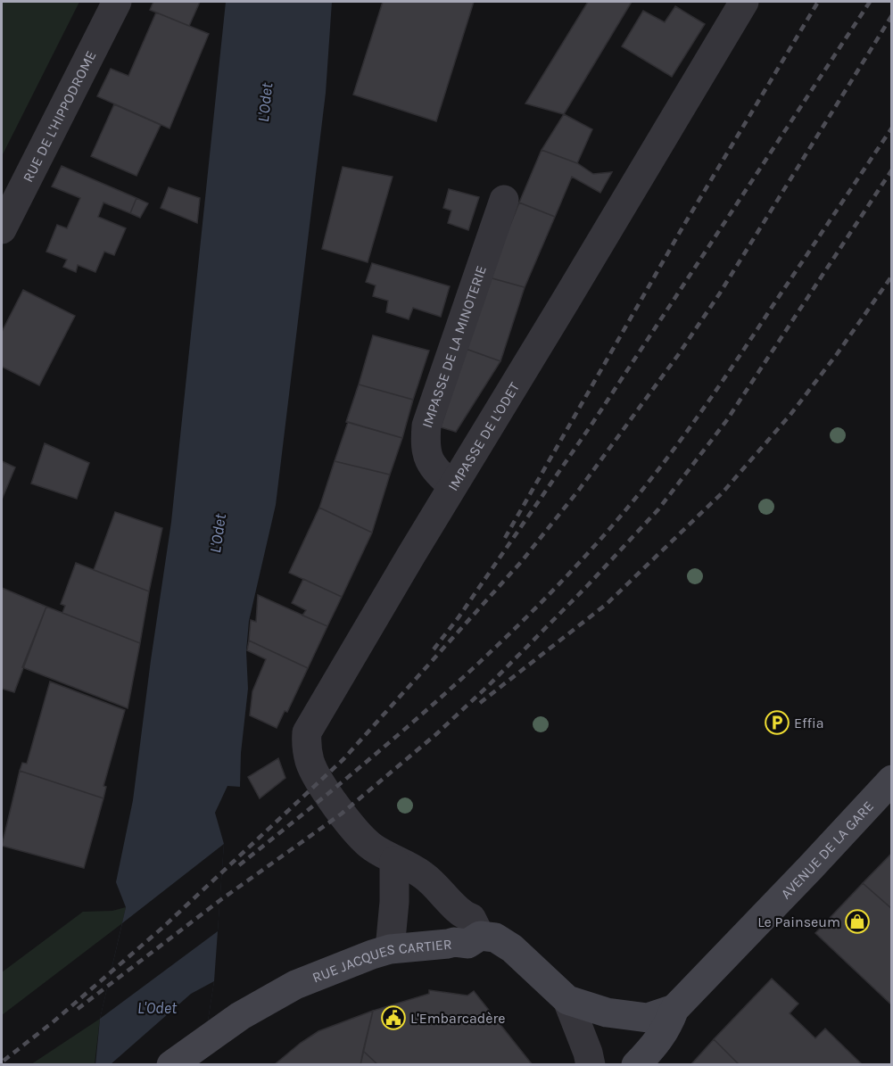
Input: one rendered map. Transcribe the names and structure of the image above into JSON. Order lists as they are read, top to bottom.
{
  "streets": {
    "main road": ["AVENUE DE LA GARE", "RUE JACQUES CARTIER"],
    "street": ["RUE DE L'HIPPODROME", "IMPASSE DE LA MINOTERIE", "IMPASSE DE L'ODET"]
  },
  "crossings": [
    ["IMPASSE DE LA MINOTERIE", "IMPASSE DE L'ODET"],
    ["IMPASSE DE L'ODET", "RUE JACQUES CARTIER"]
  ],
  "water": ["L'Odet"],
  "places": {
    "parking": ["Effia"],
    "shop": ["Le Painseum"],
    "public building": ["L'Embarcadère"]
  }
}
